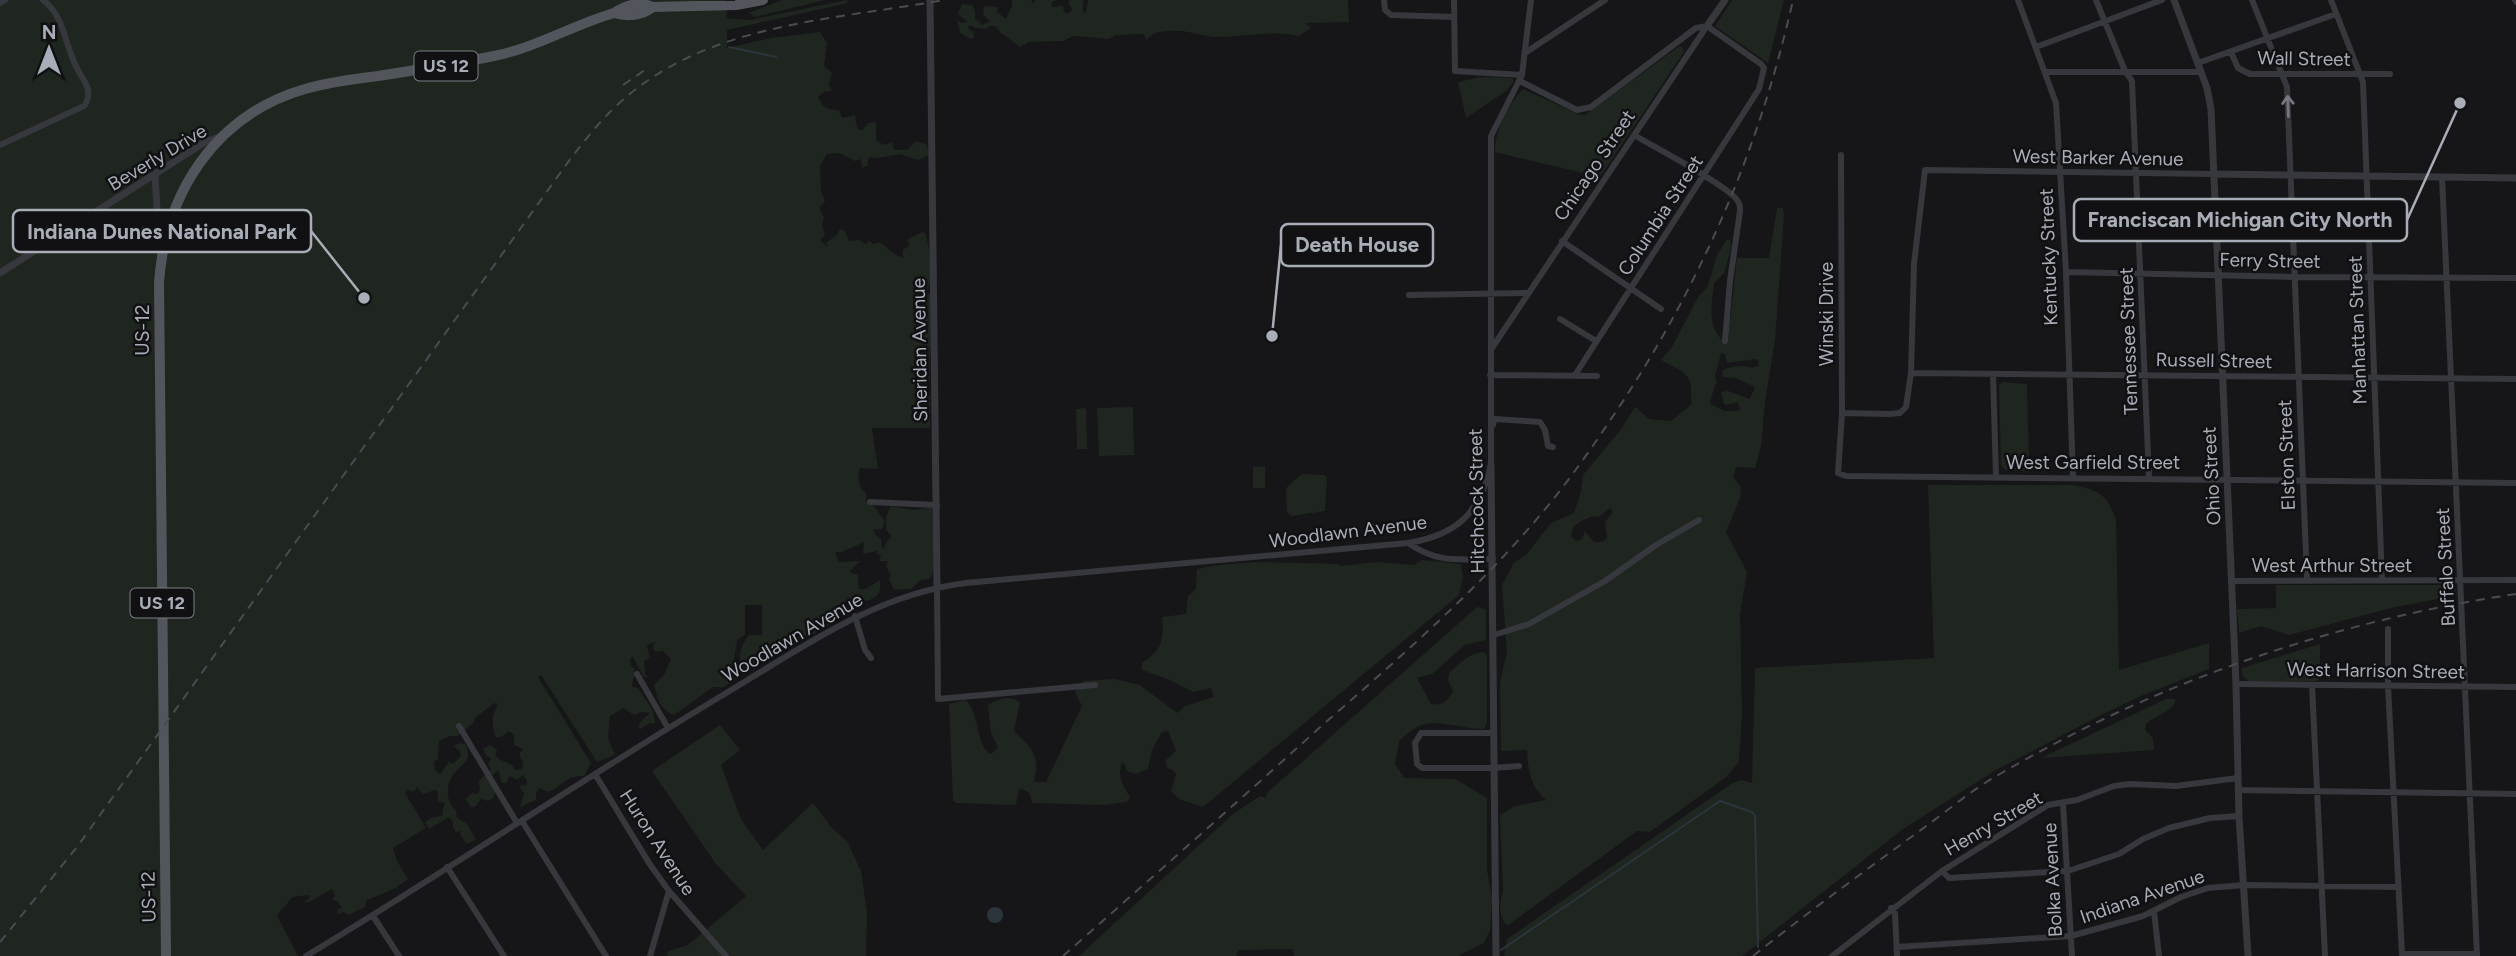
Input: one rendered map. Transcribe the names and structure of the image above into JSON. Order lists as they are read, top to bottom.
{
  "streets": {
    "main road": ["US 12", "US-12"],
    "street": [
      "Wall Street",
      "Beverly Drive",
      "West Barker Avenue",
      "Chicago Street",
      "Columbia Street",
      "Kentucky Street",
      "Ferry Street",
      "Winski Drive",
      "Manhattan Street",
      "Tennessee Street",
      "Sheridan Avenue",
      "Russell Street",
      "Elston Street",
      "West Garfield Street",
      "Ohio Street",
      "Hitchcock Street",
      "Woodlawn Avenue",
      "West Arthur Street",
      "Buffalo Street",
      "West Harrison Street",
      "Henry Street",
      "Huron Avenue",
      "Bolka Avenue",
      "Indiana Avenue"
    ]
  },
  "crossings": [
    ["Wall Street", "Manhattan Street"],
    ["Wall Street", "Elston Street"],
    ["Beverly Drive", "US-12"],
    ["West Barker Avenue", "Kentucky Street"],
    ["West Barker Avenue", "Winski Drive"],
    ["West Barker Avenue", "Manhattan Street"],
    ["West Barker Avenue", "Tennessee Street"],
    ["West Barker Avenue", "Russell Street"],
    ["West Barker Avenue", "Elston Street"],
    ["West Barker Avenue", "Ohio Street"],
    ["West Barker Avenue", "Buffalo Street"],
    ["Chicago Street", "Columbia Street"],
    ["Chicago Street", "Hitchcock Street"],
    ["Kentucky Street", "Ferry Street"],
    ["Kentucky Street", "Russell Street"],
    ["Kentucky Street", "West Garfield Street"],
    ["Ferry Street", "Manhattan Street"],
    ["Ferry Street", "Tennessee Street"],
    ["Ferry Street", "Elston Street"],
    ["Ferry Street", "Ohio Street"],
    ["Ferry Street", "Buffalo Street"],
    ["Winski Drive", "West Garfield Street"],
    ["Manhattan Street", "Russell Street"],
    ["Manhattan Street", "West Garfield Street"],
    ["Manhattan Street", "West Arthur Street"],
    ["Tennessee Street", "Russell Street"],
    ["Tennessee Street", "West Garfield Street"],
    ["Sheridan Avenue", "Woodlawn Avenue"],
    ["Russell Street", "Elston Street"],
    ["Russell Street", "Ohio Street"],
    ["Russell Street", "Buffalo Street"],
    ["Elston Street", "West Garfield Street"],
    ["Elston Street", "West Arthur Street"],
    ["West Garfield Street", "Ohio Street"],
    ["West Garfield Street", "Buffalo Street"],
    ["Ohio Street", "West Arthur Street"],
    ["Ohio Street", "West Harrison Street"],
    ["Ohio Street", "Henry Street"],
    ["Ohio Street", "Indiana Avenue"],
    ["Hitchcock Street", "Woodlawn Avenue"],
    ["Woodlawn Avenue", "Huron Avenue"],
    ["West Arthur Street", "Buffalo Street"],
    ["Buffalo Street", "West Harrison Street"],
    ["Henry Street", "Bolka Avenue"],
    ["Bolka Avenue", "Indiana Avenue"]
  ],
  "places": ["Franciscan Michigan City North", "Indiana Dunes National Park", "Death House"],
  "north": "top"
}
